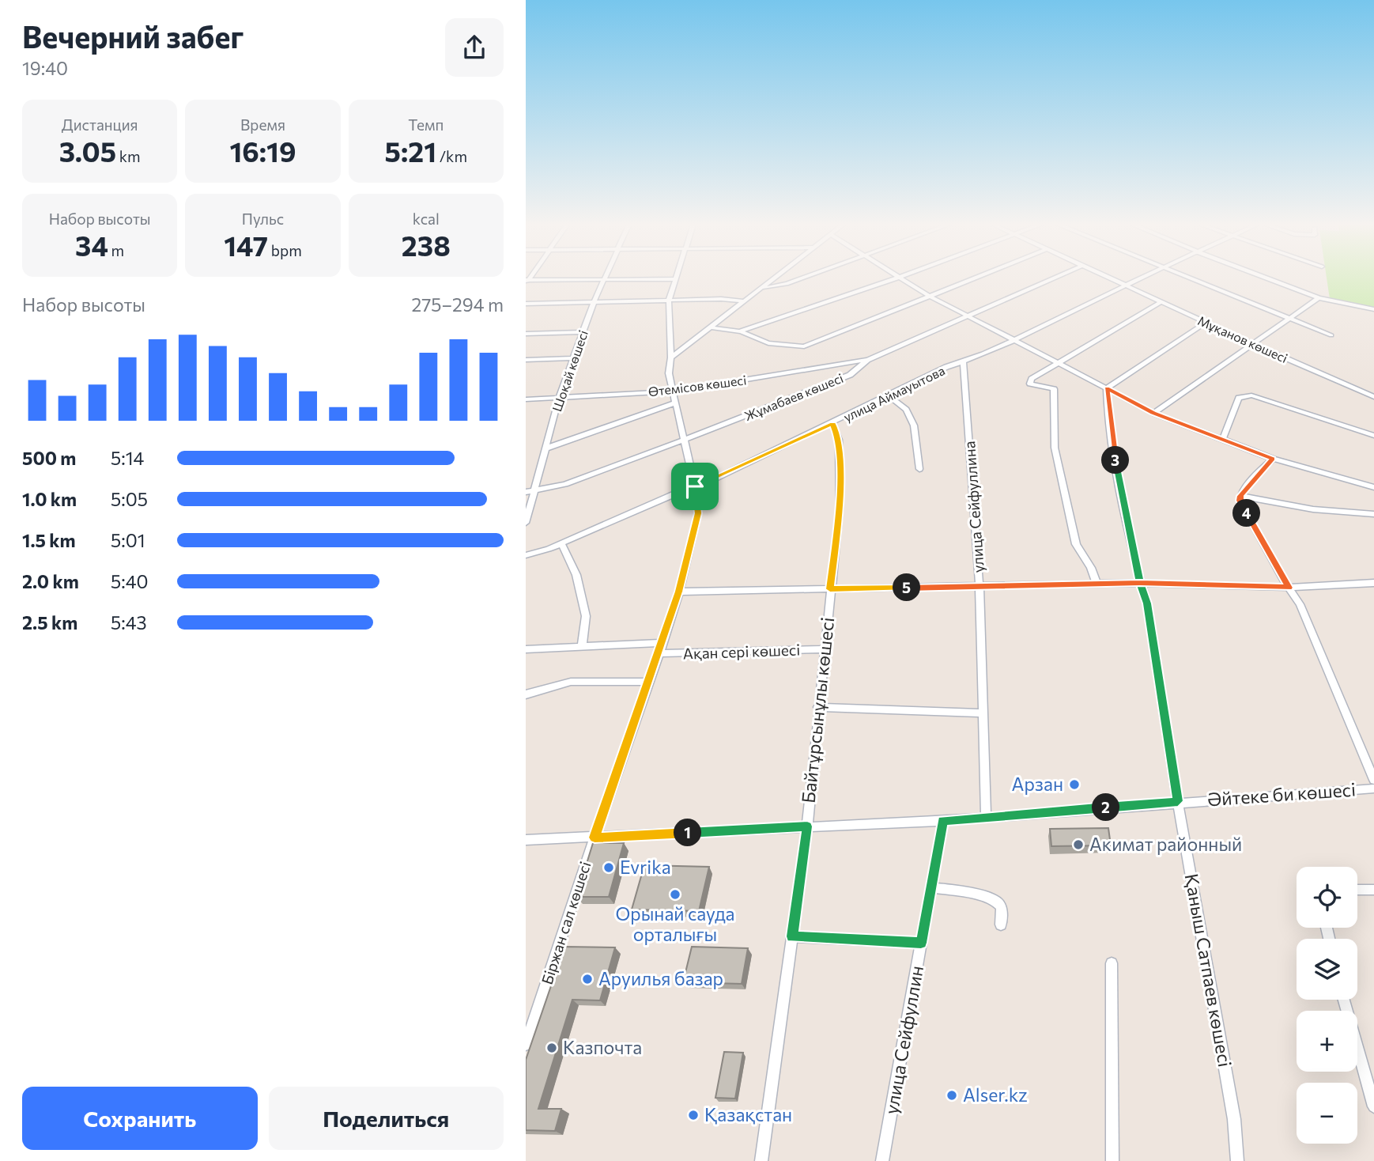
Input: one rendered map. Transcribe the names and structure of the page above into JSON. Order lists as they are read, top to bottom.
{
  "streets": {
    "street": [
      "Мұқанов көшесі",
      "Шоқай көшесі",
      "Өтемісов көшесі",
      "улица Аймауытова",
      "Жұмабаев көшесі",
      "улица Сейфуллина",
      "Ақан сері көшесі",
      "Байтұрсынұлы көшесі",
      "Әйтеке би көшесі",
      "Біржан сал көшесі",
      "Қаныш Сатпаев көшесі",
      "улица Сейфуллин"
    ]
  },
  "crossings": [
    ["Мұқанов көшесі", "улица Аймауытова"],
    ["Шоқай көшесі", "Өтемісов көшесі"],
    ["Шоқай көшесі", "Жұмабаев көшесі"],
    ["Өтемісов көшесі", "Жұмабаев көшесі"],
    ["Өтемісов көшесі", "Біржан сал көшесі"],
    ["улица Аймауытова", "улица Сейфуллина"],
    ["улица Аймауытова", "Байтұрсынұлы көшесі"],
    ["улица Аймауытова", "Біржан сал көшесі"],
    ["Жұмабаев көшесі", "Біржан сал көшесі"],
    ["улица Сейфуллина", "Әйтеке би көшесі"],
    ["Ақан сері көшесі", "Байтұрсынұлы көшесі"],
    ["Ақан сері көшесі", "Біржан сал көшесі"],
    ["Байтұрсынұлы көшесі", "Әйтеке би көшесі"],
    ["Әйтеке би көшесі", "Біржан сал көшесі"],
    ["Әйтеке би көшесі", "Қаныш Сатпаев көшесі"],
    ["Әйтеке би көшесі", "улица Сейфуллин"]
  ],
  "places": [
    "Арзан",
    "Акимат районный",
    "Evrika",
    "Орынай сауда орталығы",
    "Аруилья базар",
    "Казпочта",
    "Alser.kz",
    "Қазақстан"
  ],
  "page": {
    "heading": ["Вечерний забег", "19:40"],
    "stats": [
      ["Дистанция", "3.05 km"],
      ["Время", "16:19"],
      ["Темп", "5:21 /km"],
      ["Набор высоты", "34 m"],
      ["Пульс", "147 bpm"],
      ["kcal", "238"]
    ],
    "chart": ["Набор высоты", "275–294 m"],
    "list": [
      {
        "name": "500 m",
        "note": "5:14"
      },
      {
        "name": "1.0 km",
        "note": "5:05"
      },
      {
        "name": "1.5 km",
        "note": "5:01"
      },
      {
        "name": "2.0 km",
        "note": "5:40"
      },
      {
        "name": "2.5 km",
        "note": "5:43"
      }
    ],
    "pins": [
      "3",
      "4",
      "5",
      "2",
      "1"
    ],
    "map_buttons": ["+", "−"],
    "buttons": ["Сохранить", "Поделиться"]
  }
}
